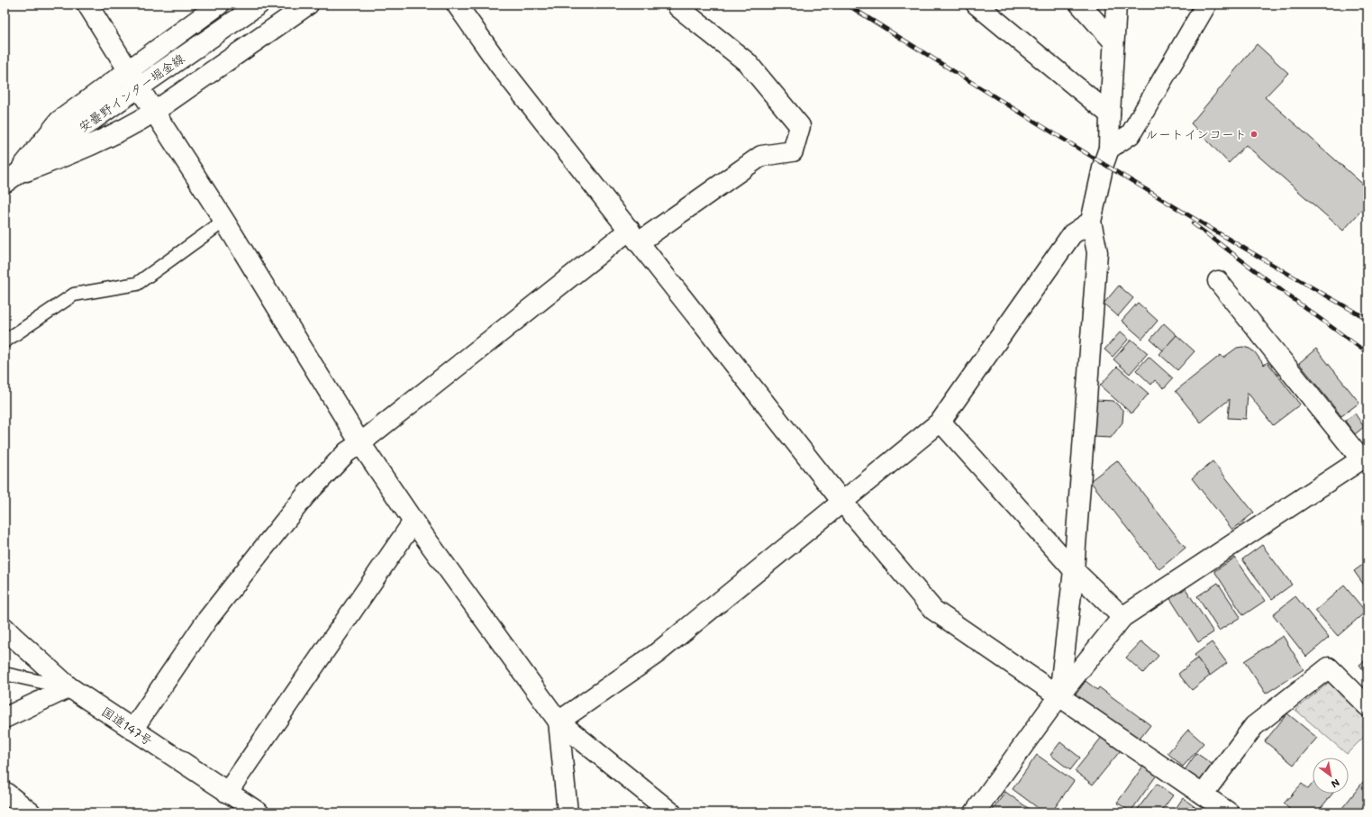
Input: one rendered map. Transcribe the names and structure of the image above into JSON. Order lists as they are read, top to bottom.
{
  "streets": {
    "main road": ["安曇野インター堀金線", "国道147号"]
  },
  "places": ["ルートインコート"],
  "north": "bottom right"
}
